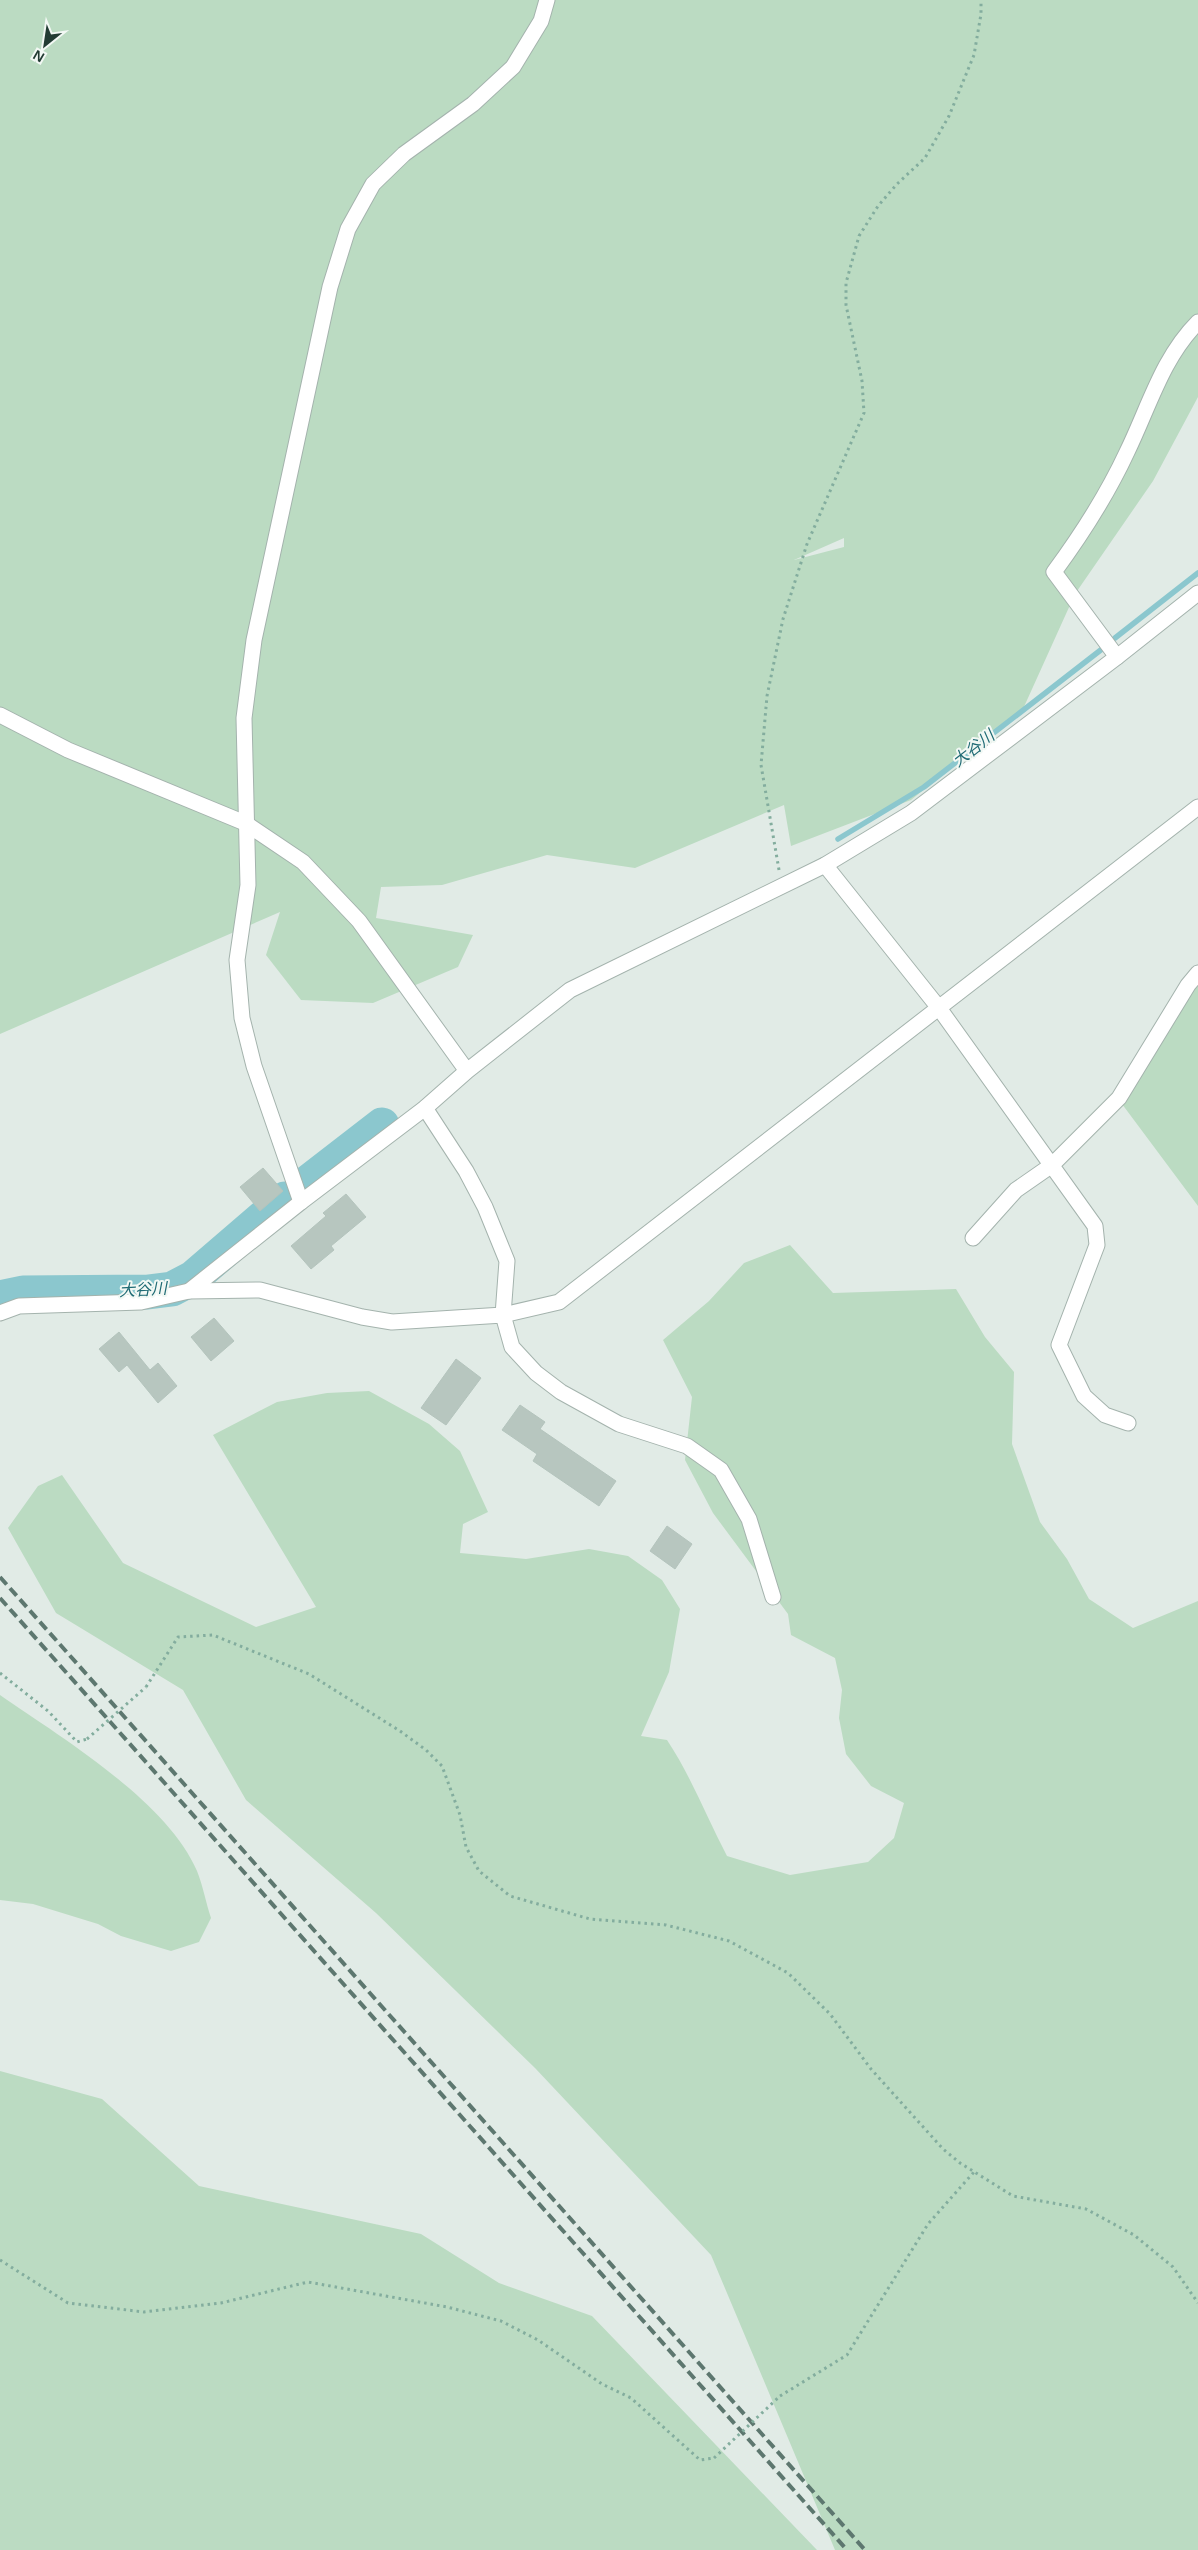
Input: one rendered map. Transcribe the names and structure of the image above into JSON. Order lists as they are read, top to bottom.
{
  "water": ["大谷川"],
  "north": "bottom left"
}
